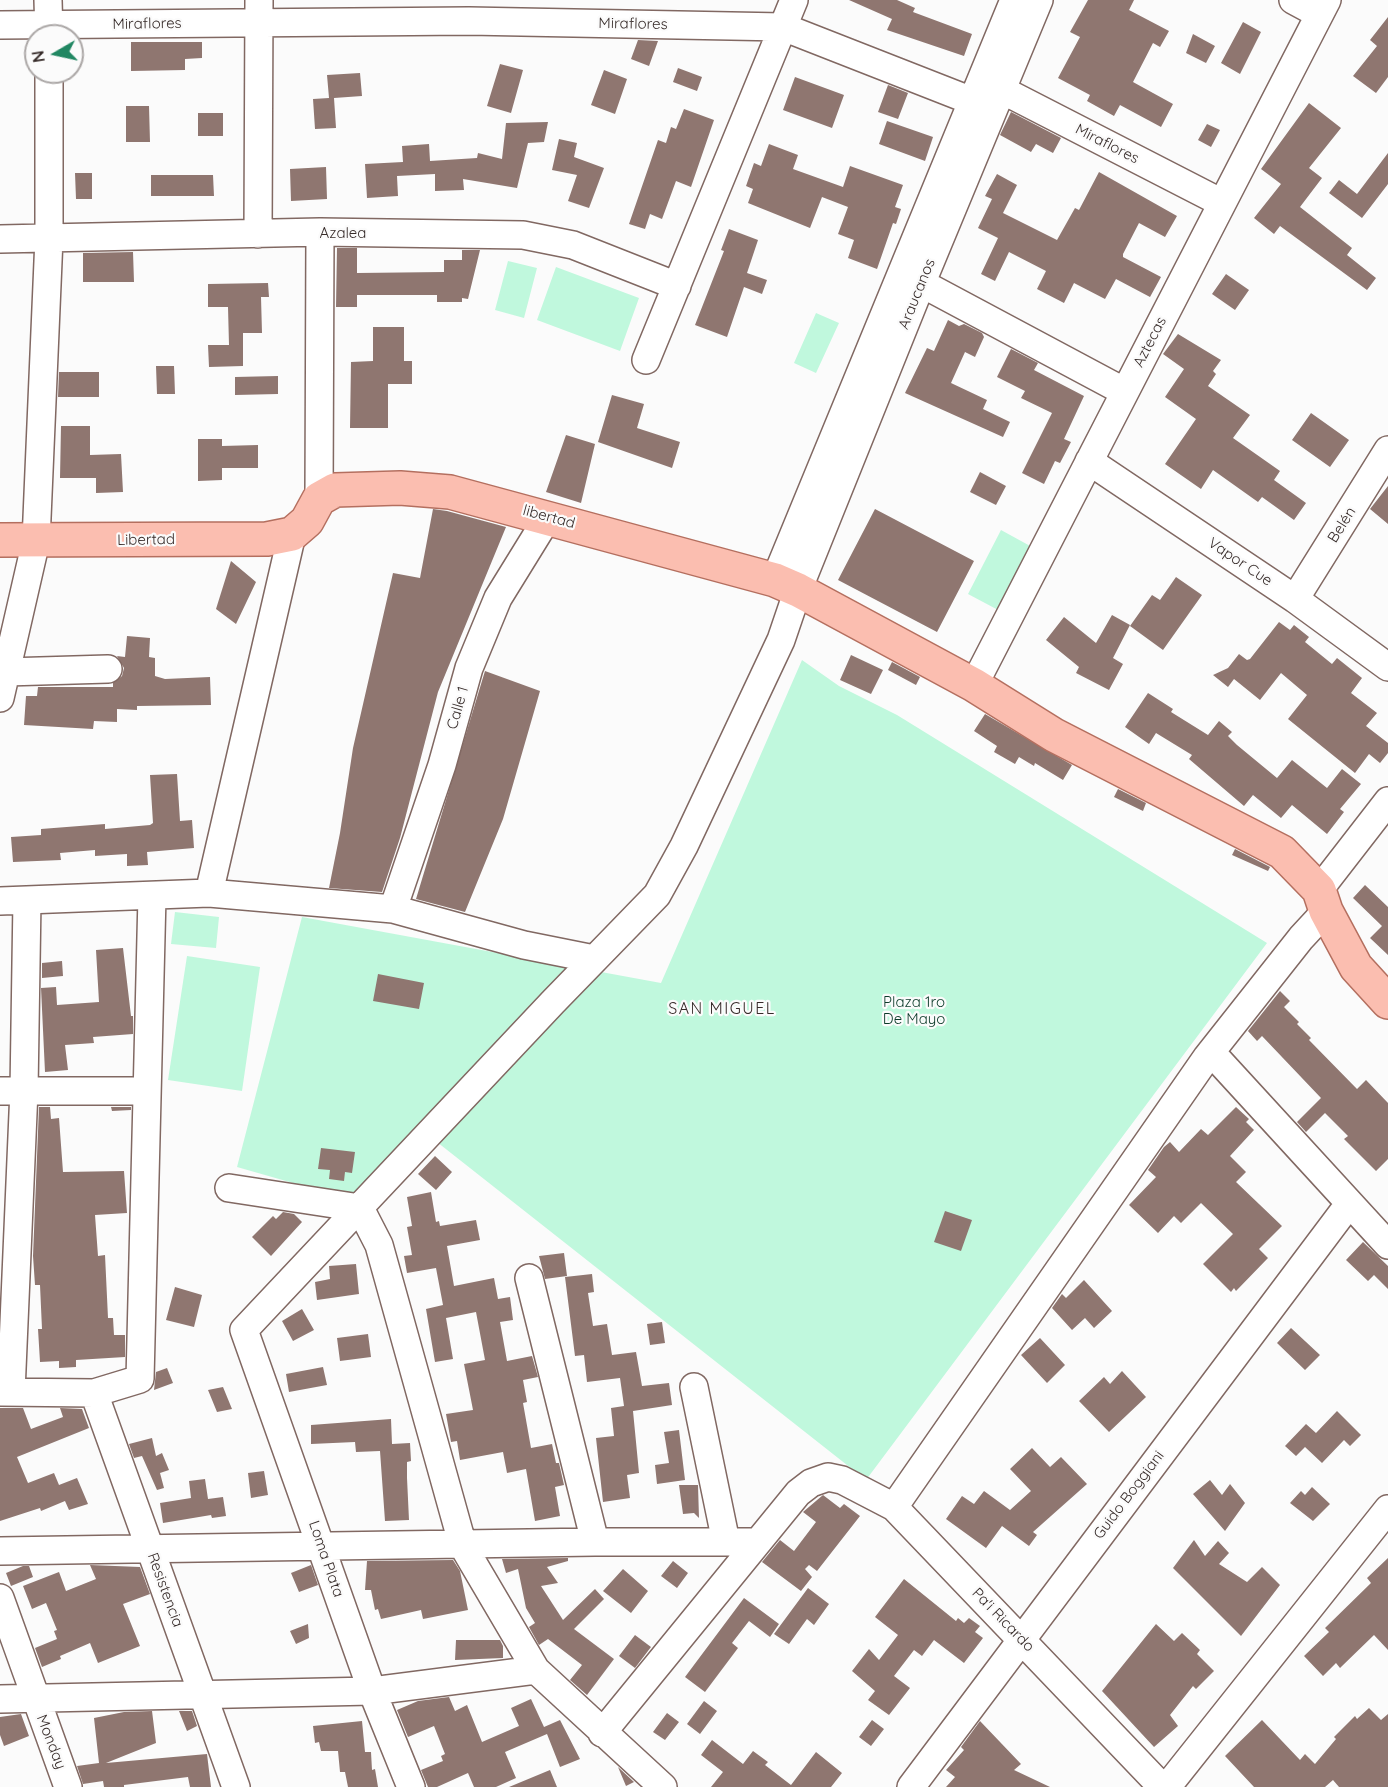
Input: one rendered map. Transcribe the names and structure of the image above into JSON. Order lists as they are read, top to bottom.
{
  "streets": {
    "main road": ["libertad", "Libertad"],
    "street": [
      "Miraflores",
      "Azalea",
      "Araucanos",
      "Aztecas",
      "Belén",
      "Vapor Cue",
      "Calle 1",
      "Guido Boggiani",
      "Loma Plata",
      "Resistencia",
      "Pa'i Ricardo",
      "Monday"
    ]
  },
  "crossings": [
    ["Miraflores", "Araucanos"],
    ["Miraflores", "Aztecas"],
    ["Araucanos", "libertad"],
    ["Araucanos", "Loma Plata"],
    ["Aztecas", "libertad"],
    ["Aztecas", "Vapor Cue"],
    ["libertad", "Calle 1"],
    ["Belén", "Vapor Cue"],
    ["Guido Boggiani", "Pa'i Ricardo"]
  ],
  "districts": ["SAN MIGUEL"],
  "parks": ["Plaza 1ro De Mayo"],
  "north": "left"
}
